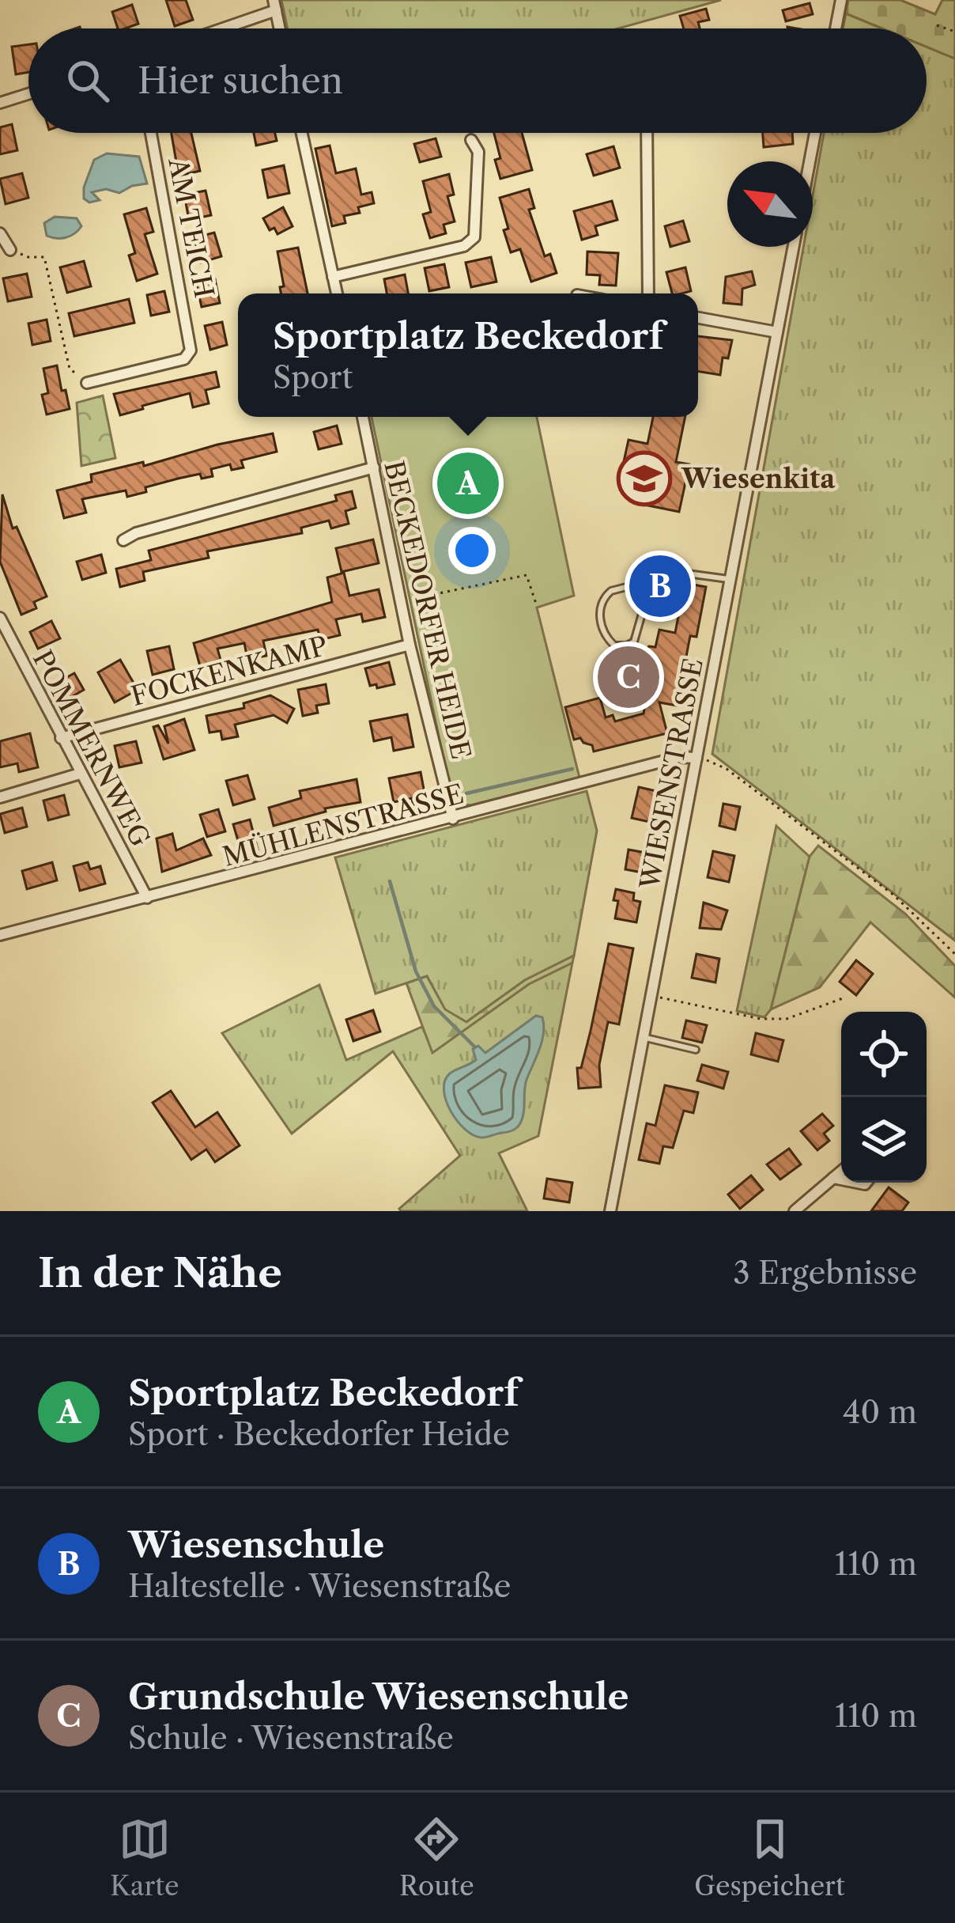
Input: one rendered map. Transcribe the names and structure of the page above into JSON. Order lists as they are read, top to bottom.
{
  "streets": {
    "street": [
      "AM TEICH",
      "BECKEDORFER HEIDE",
      "FOCKENKAMP",
      "POMMERNWEG",
      "WIESENSTRASSE",
      "MÜHLENSTRASSE"
    ]
  },
  "crossings": [
    ["BECKEDORFER HEIDE", "FOCKENKAMP"],
    ["BECKEDORFER HEIDE", "MÜHLENSTRASSE"],
    ["FOCKENKAMP", "POMMERNWEG"],
    ["POMMERNWEG", "MÜHLENSTRASSE"],
    ["WIESENSTRASSE", "MÜHLENSTRASSE"]
  ],
  "places": {
    "school or university": ["Wiesenkita"]
  },
  "north": "top left",
  "page": {
    "search": "Hier suchen",
    "popup": ["Sportplatz Beckedorf", "Sport"],
    "pins": ["A", "B", "C"],
    "heading": ["In der Nähe", "3 Ergebnisse"],
    "list": [
      {
        "mark": "A",
        "name": "Sportplatz Beckedorf",
        "note": "Sport · Beckedorfer Heide",
        "value": "40 m"
      },
      {
        "mark": "B",
        "name": "Wiesenschule",
        "note": "Haltestelle · Wiesenstraße",
        "value": "110 m"
      },
      {
        "mark": "C",
        "name": "Grundschule Wiesenschule",
        "note": "Schule · Wiesenstraße",
        "value": "110 m"
      }
    ],
    "nav": ["Karte", "Route", "Gespeichert"]
  }
}
